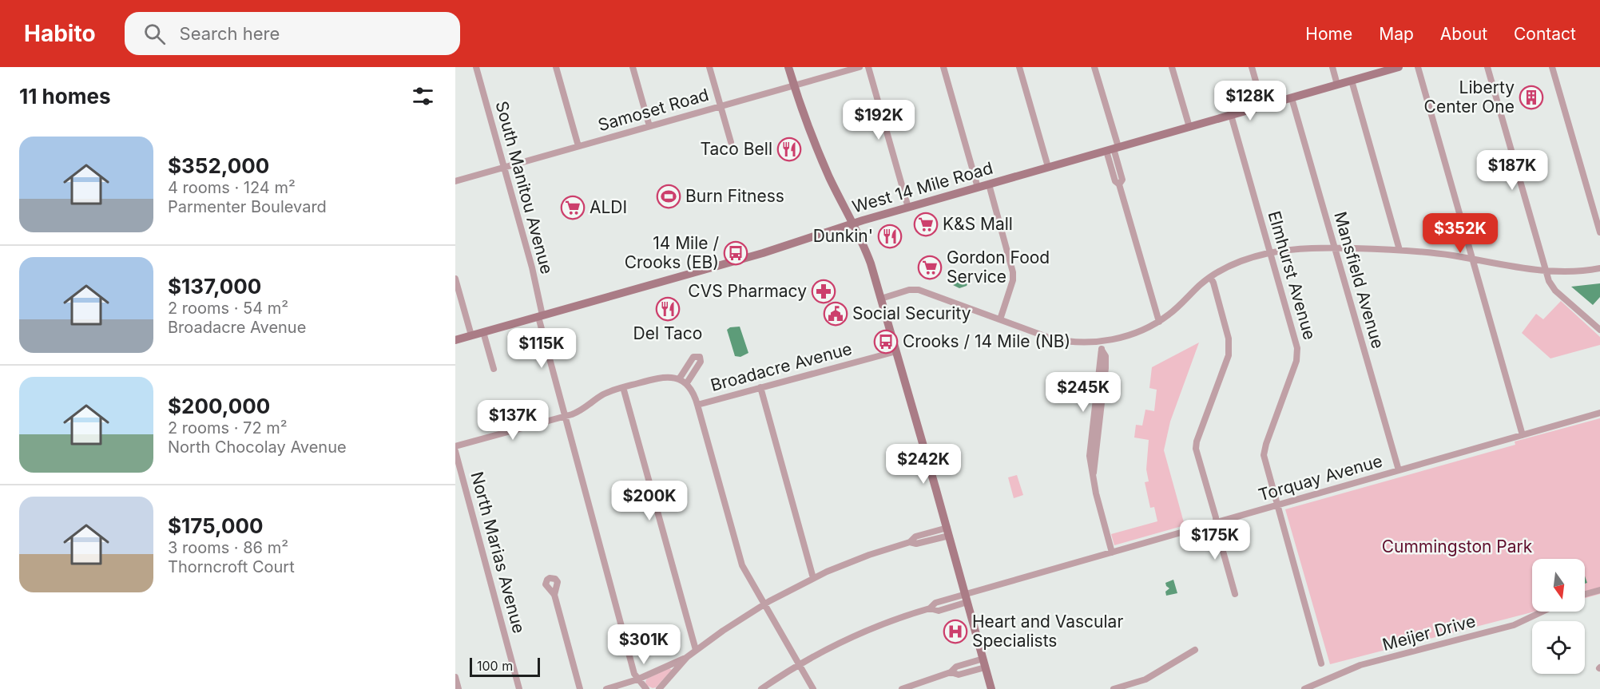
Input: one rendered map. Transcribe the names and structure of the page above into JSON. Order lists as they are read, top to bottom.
{
  "streets": {
    "main road": ["West 14 Mile Road"],
    "street": [
      "Samoset Road",
      "South Manitou Avenue",
      "Elmhurst Avenue",
      "Mansfield Avenue",
      "Broadacre Avenue",
      "Torquay Avenue",
      "North Marias Avenue",
      "Meijer Drive"
    ]
  },
  "crossings": [
    ["Samoset Road", "South Manitou Avenue"],
    ["South Manitou Avenue", "West 14 Mile Road"],
    ["West 14 Mile Road", "Elmhurst Avenue"],
    ["West 14 Mile Road", "Mansfield Avenue"],
    ["Elmhurst Avenue", "Torquay Avenue"],
    ["Mansfield Avenue", "Torquay Avenue"]
  ],
  "parks": ["Cummingston Park"],
  "places": {
    "building": ["Liberty Center One"],
    "restaurant": ["Taco Bell", "Dunkin'", "Del Taco"],
    "sports": ["Burn Fitness"],
    "supermarket": ["ALDI", "K&S Mall", "Gordon Food Service"],
    "bus stop": ["14 Mile / Crooks (EB)", "Crooks / 14 Mile (NB)"],
    "pharmacy": ["CVS Pharmacy"],
    "public building": ["Social Security"],
    "hospital": ["Heart and Vascular Specialists"]
  },
  "scale_bar": "100 m",
  "north": "bottom",
  "page": {
    "header": "Habito",
    "search": "Search here",
    "nav": [
      "Home",
      "Map",
      "About",
      "Contact"
    ],
    "heading": "11 homes",
    "price": [
      "$128K",
      "$192K",
      "$187K",
      "$352K",
      "$115K",
      "$245K",
      "$137K",
      "$242K",
      "$200K",
      "$175K",
      "$301K"
    ],
    "list": [
      {
        "name": "$352,000",
        "note": "4 rooms · 124 m² · Parmenter Boulevard"
      },
      {
        "name": "$137,000",
        "note": "2 rooms · 54 m² · Broadacre Avenue"
      },
      {
        "name": "$200,000",
        "note": "2 rooms · 72 m² · North Chocolay Avenue"
      },
      {
        "name": "$175,000",
        "note": "3 rooms · 86 m² · Thorncroft Court"
      }
    ],
    "scale": "100 m"
  }
}
